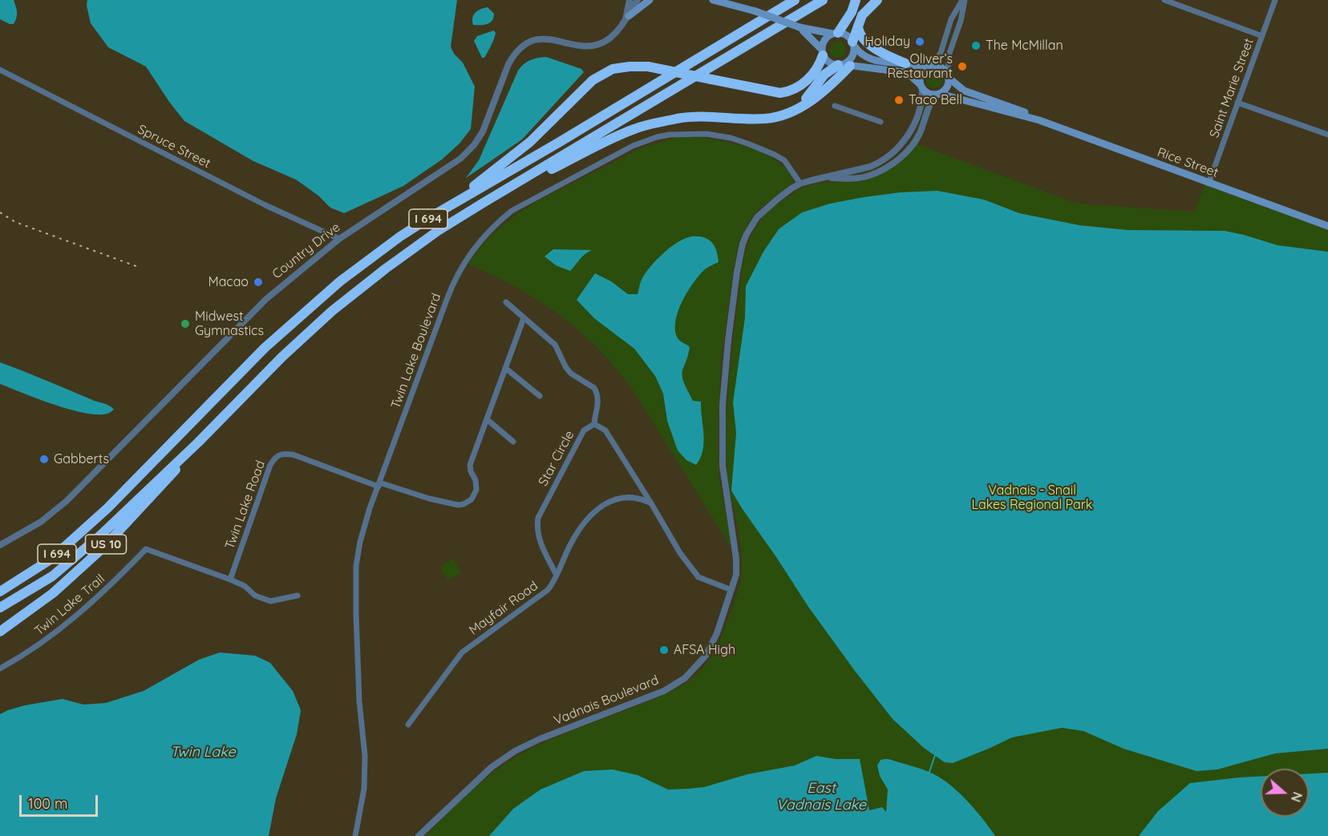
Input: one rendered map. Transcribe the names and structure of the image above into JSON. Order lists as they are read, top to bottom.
{
  "streets": {
    "highway": ["I 694", "US 10"],
    "main road": ["Rice Street"],
    "street": [
      "Saint Marie Street",
      "Spruce Street",
      "Country Drive",
      "Twin Lake Boulevard",
      "Star Circle",
      "Twin Lake Road",
      "Twin Lake Trail",
      "Mayfair Road",
      "Vadnais Boulevard"
    ]
  },
  "crossings": [
    ["Saint Marie Street", "Rice Street"],
    ["Spruce Street", "Country Drive"],
    ["I 694", "US 10"],
    ["Twin Lake Boulevard", "Twin Lake Road"],
    ["Twin Lake Boulevard", "Vadnais Boulevard"],
    ["Star Circle", "Mayfair Road"],
    ["Twin Lake Road", "Twin Lake Trail"]
  ],
  "water": ["Twin Lake", "East Vadnais Lake"],
  "parks": ["Vadnais - Snail Lakes Regional Park"],
  "places": [
    "Holiday",
    "The McMillan",
    "Oliver’s Restaurant",
    "Taco Bell",
    "Macao",
    "Midwest Gymnastics",
    "Gabberts",
    "AFSA High"
  ],
  "scale_bar": "100 m",
  "north": "right"
}
